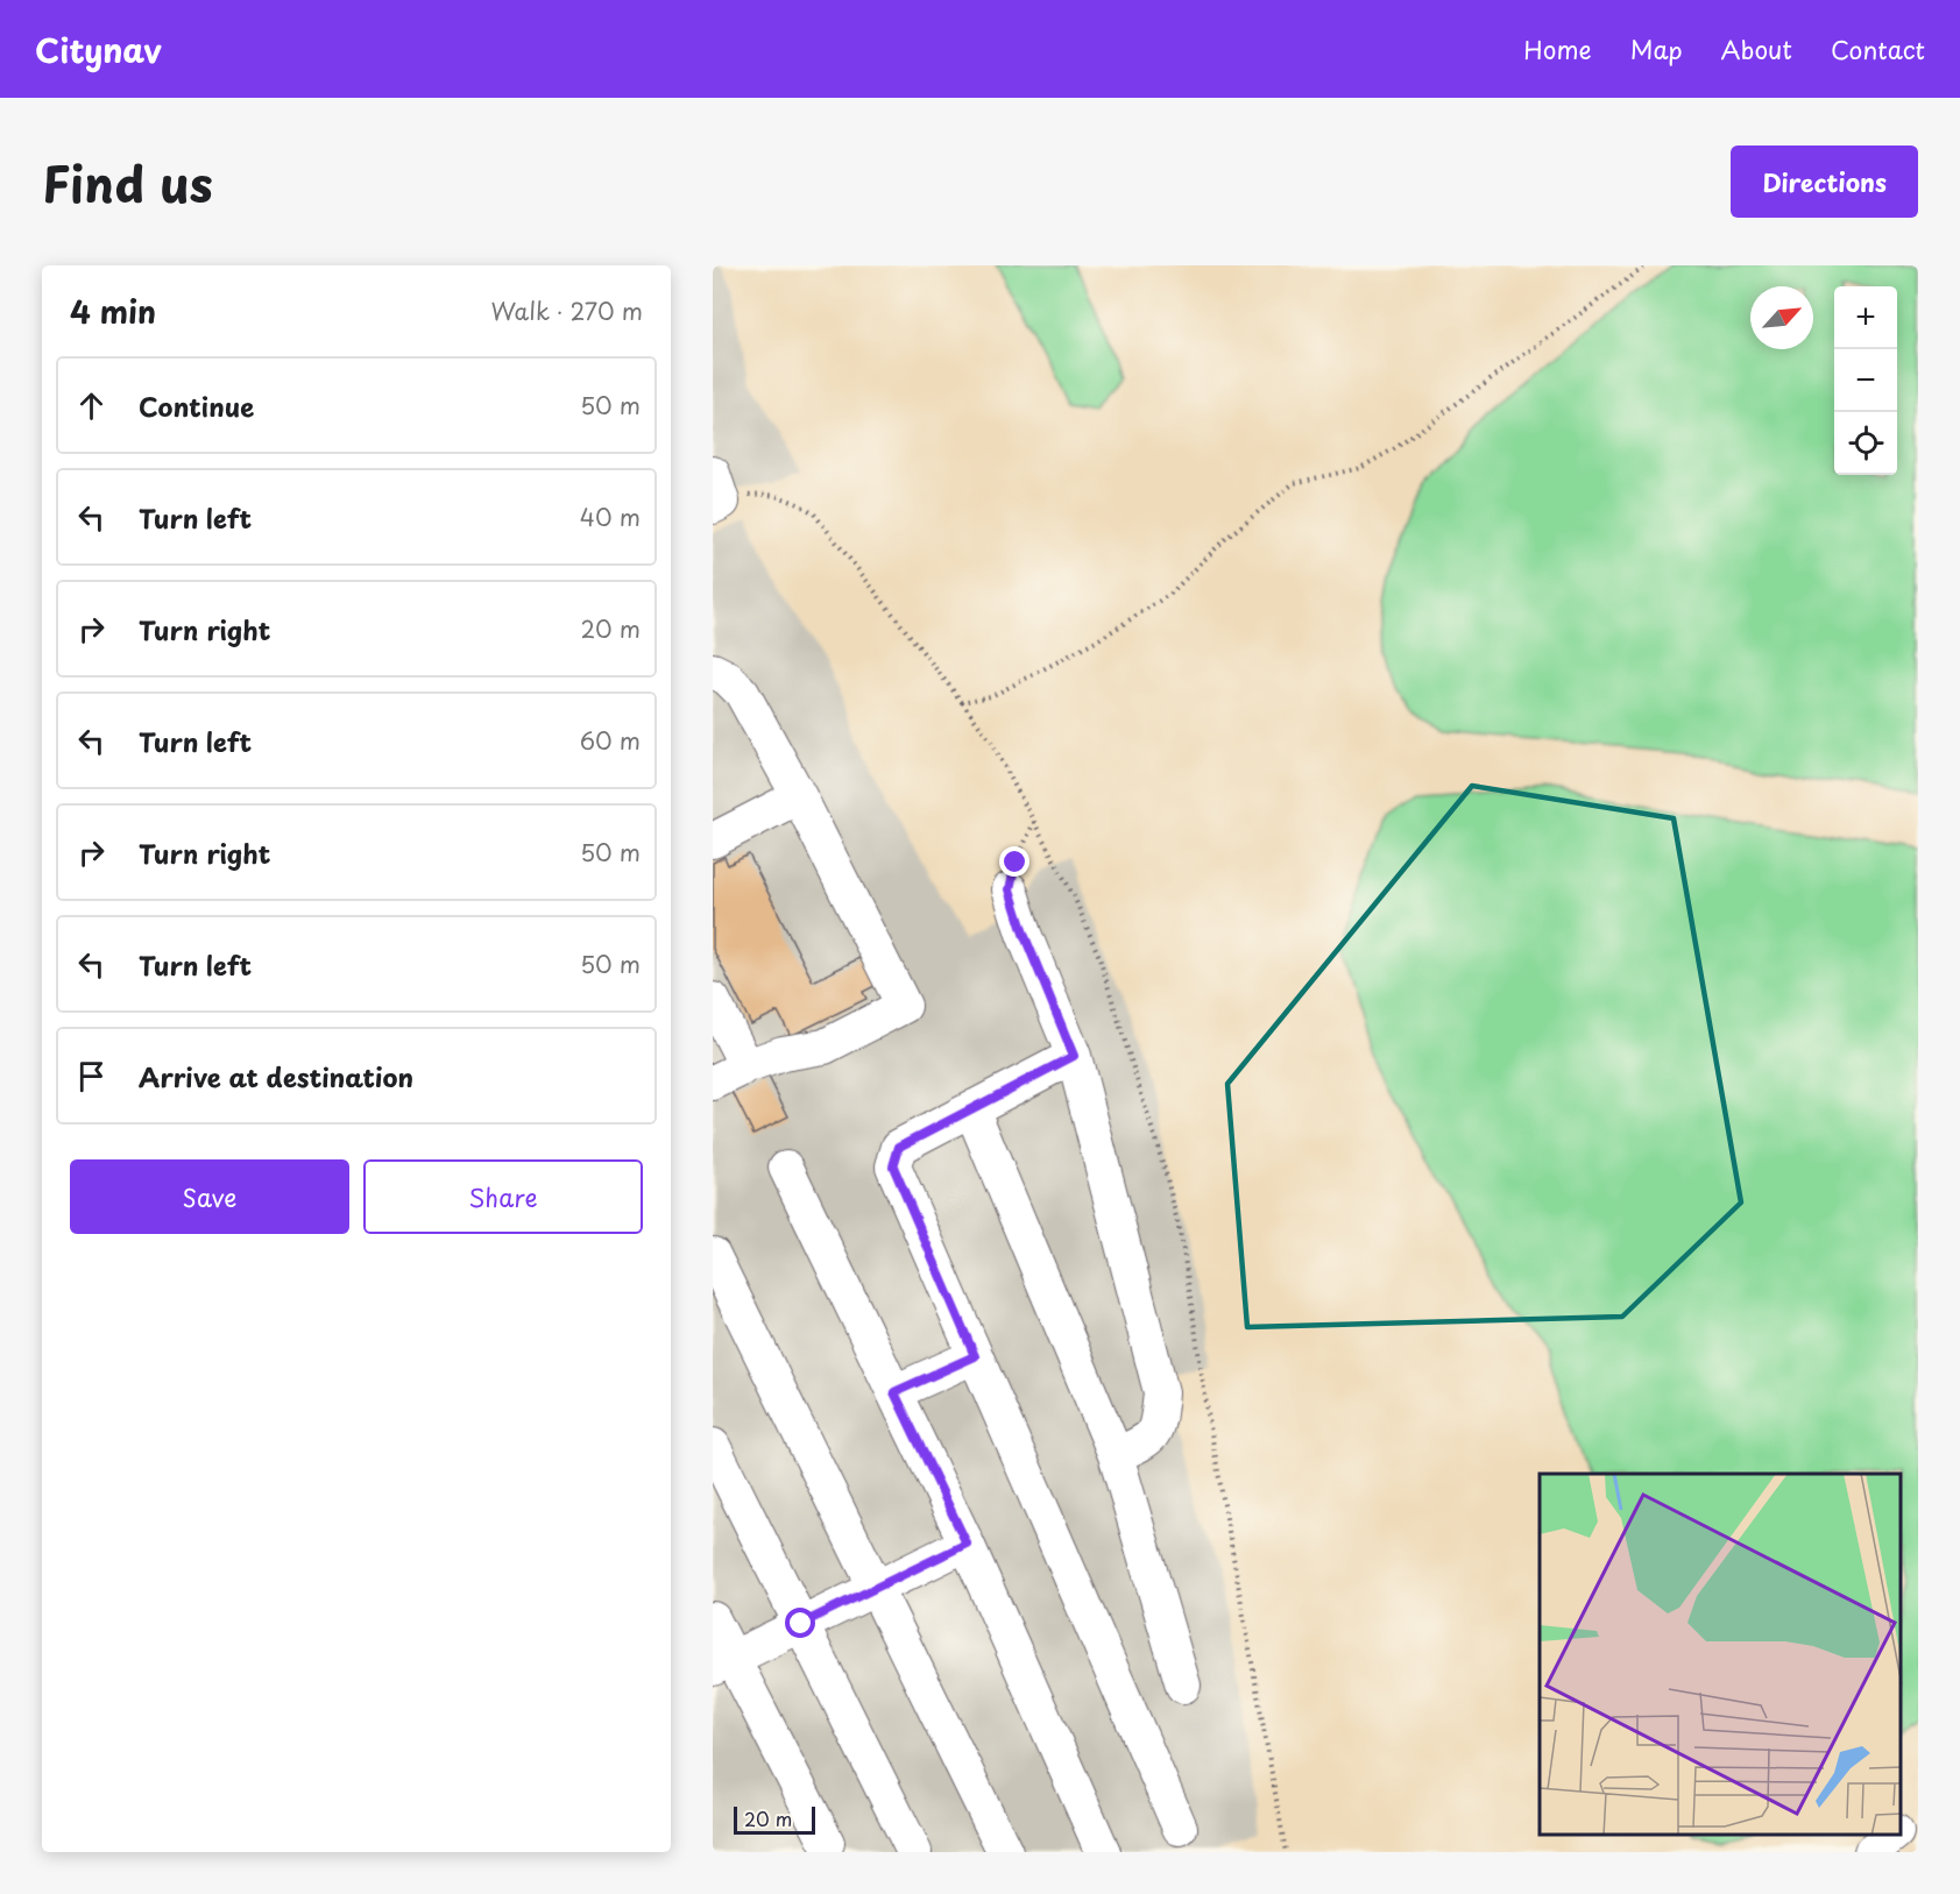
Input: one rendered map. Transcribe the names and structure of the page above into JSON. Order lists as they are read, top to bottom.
{
  "scale_bar": "20 m",
  "north": "top right",
  "page": {
    "header": "Citynav",
    "nav": [
      "Home",
      "Map",
      "About",
      "Contact"
    ],
    "title": "Find us",
    "buttons": [
      "Directions",
      ["Save", "Share"]
    ],
    "heading": ["4 min", "Walk · 270 m"],
    "map_buttons": ["+", "−"],
    "list": [
      ["Continue", "50 m"],
      ["Turn left", "40 m"],
      ["Turn right", "20 m"],
      ["Turn left", "60 m"],
      ["Turn right", "50 m"],
      ["Turn left", "50 m"],
      "Arrive at destination"
    ],
    "scale": "20 m"
  }
}
